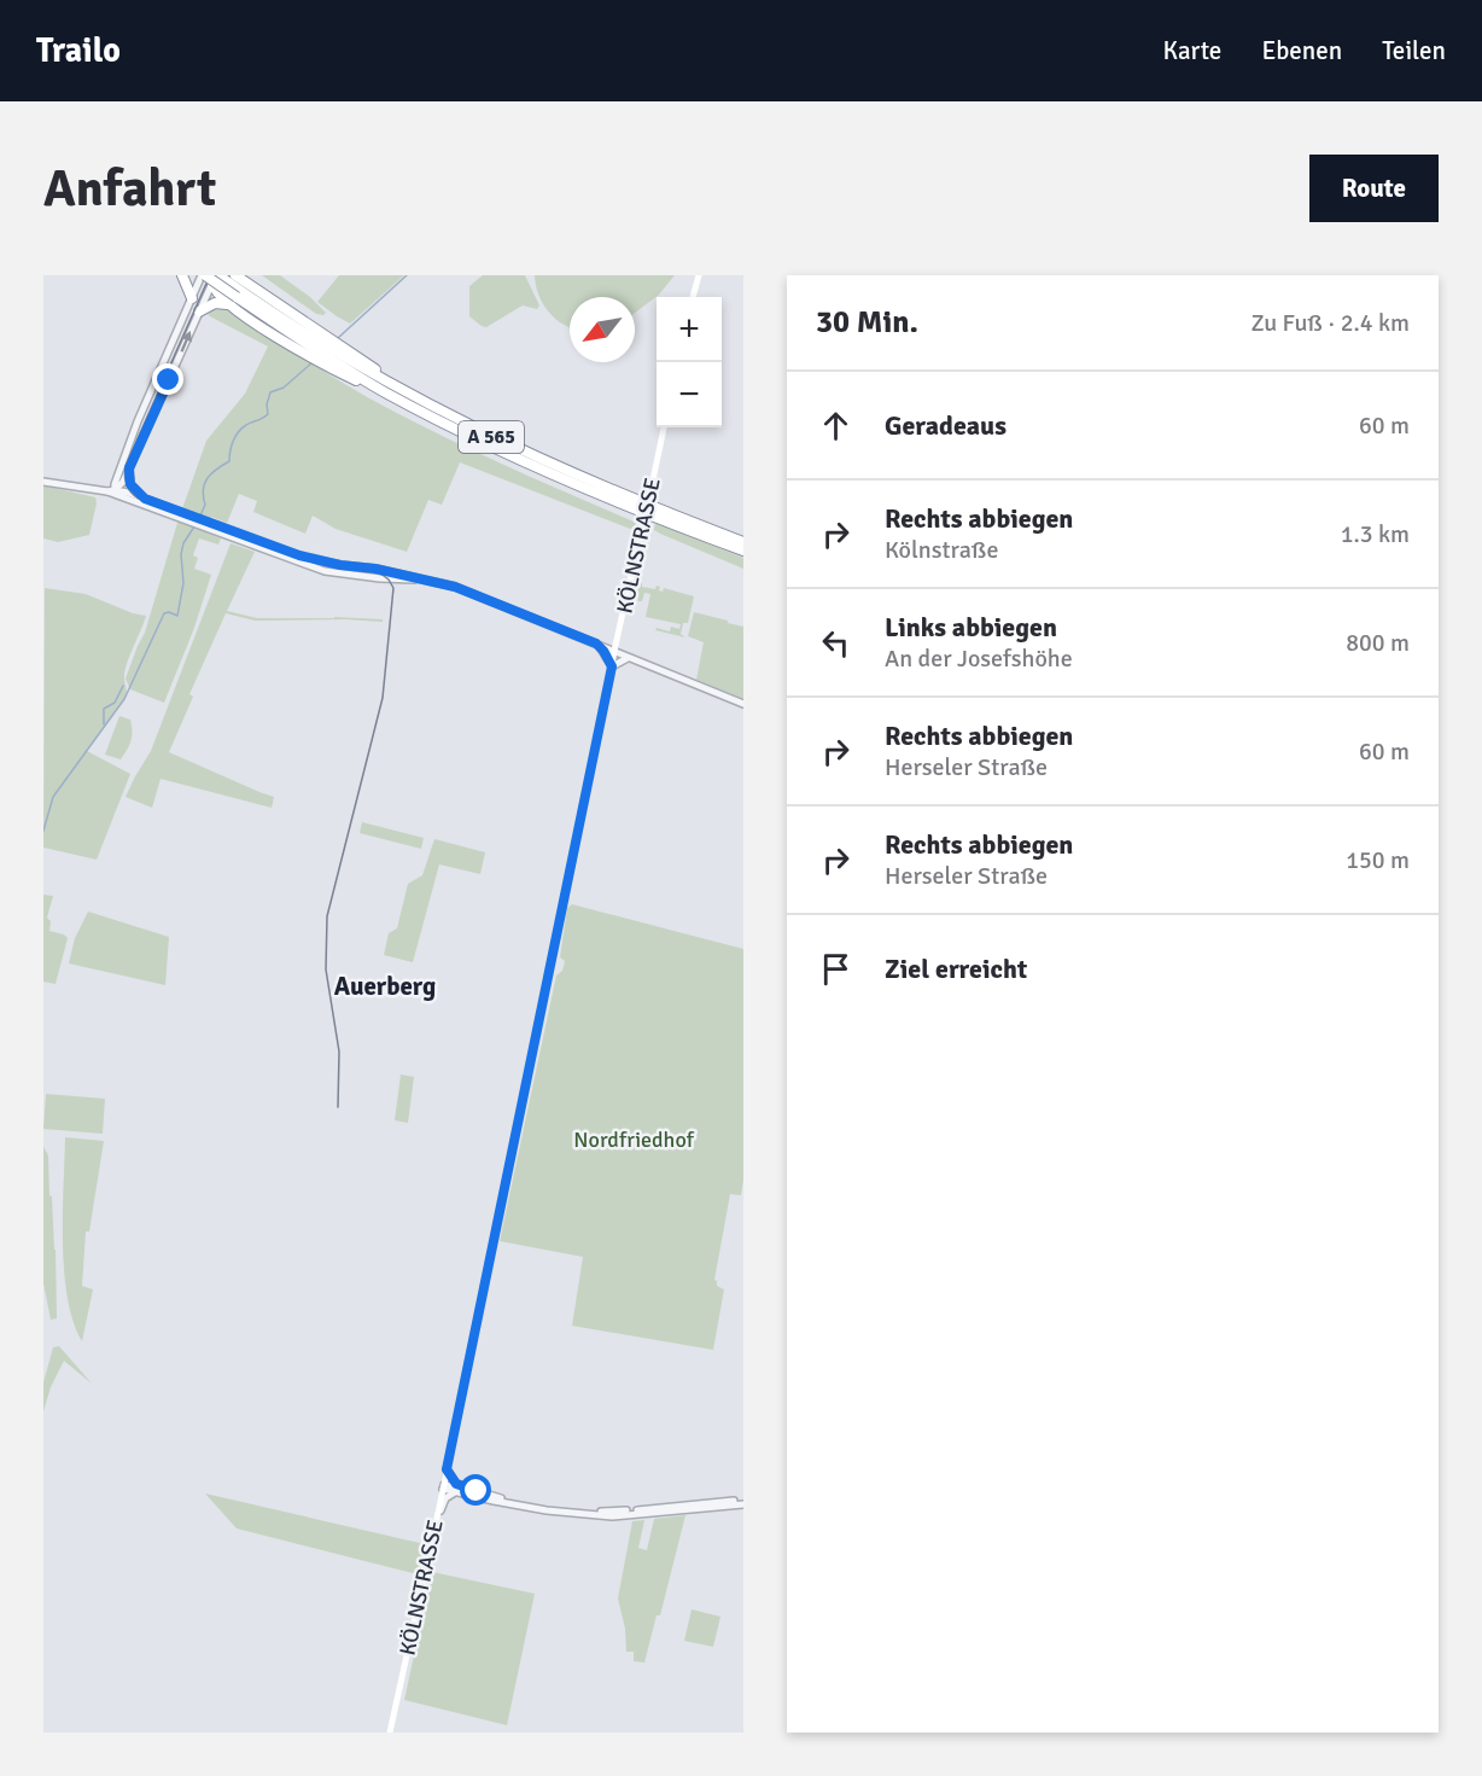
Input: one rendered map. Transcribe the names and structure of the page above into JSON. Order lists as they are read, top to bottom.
{
  "streets": {
    "highway": ["A 565"],
    "main road": ["KÖLNSTRASSE"]
  },
  "districts": ["Auerberg"],
  "parks": ["Nordfriedhof"],
  "north": "bottom left",
  "page": {
    "header": "Trailo",
    "nav": ["Karte", "Ebenen", "Teilen"],
    "buttons": "Route",
    "title": "Anfahrt",
    "heading": ["30 Min.", "Zu Fuß · 2.4 km"],
    "map_buttons": ["+", "−"],
    "list": [
      ["Geradeaus", "60 m"],
      ["Rechts abbiegen", "Kölnstraße", "1.3 km"],
      ["Links abbiegen", "An der Josefshöhe", "800 m"],
      ["Rechts abbiegen", "Herseler Straße", "60 m"],
      ["Rechts abbiegen", "Herseler Straße", "150 m"],
      "Ziel erreicht"
    ]
  }
}
